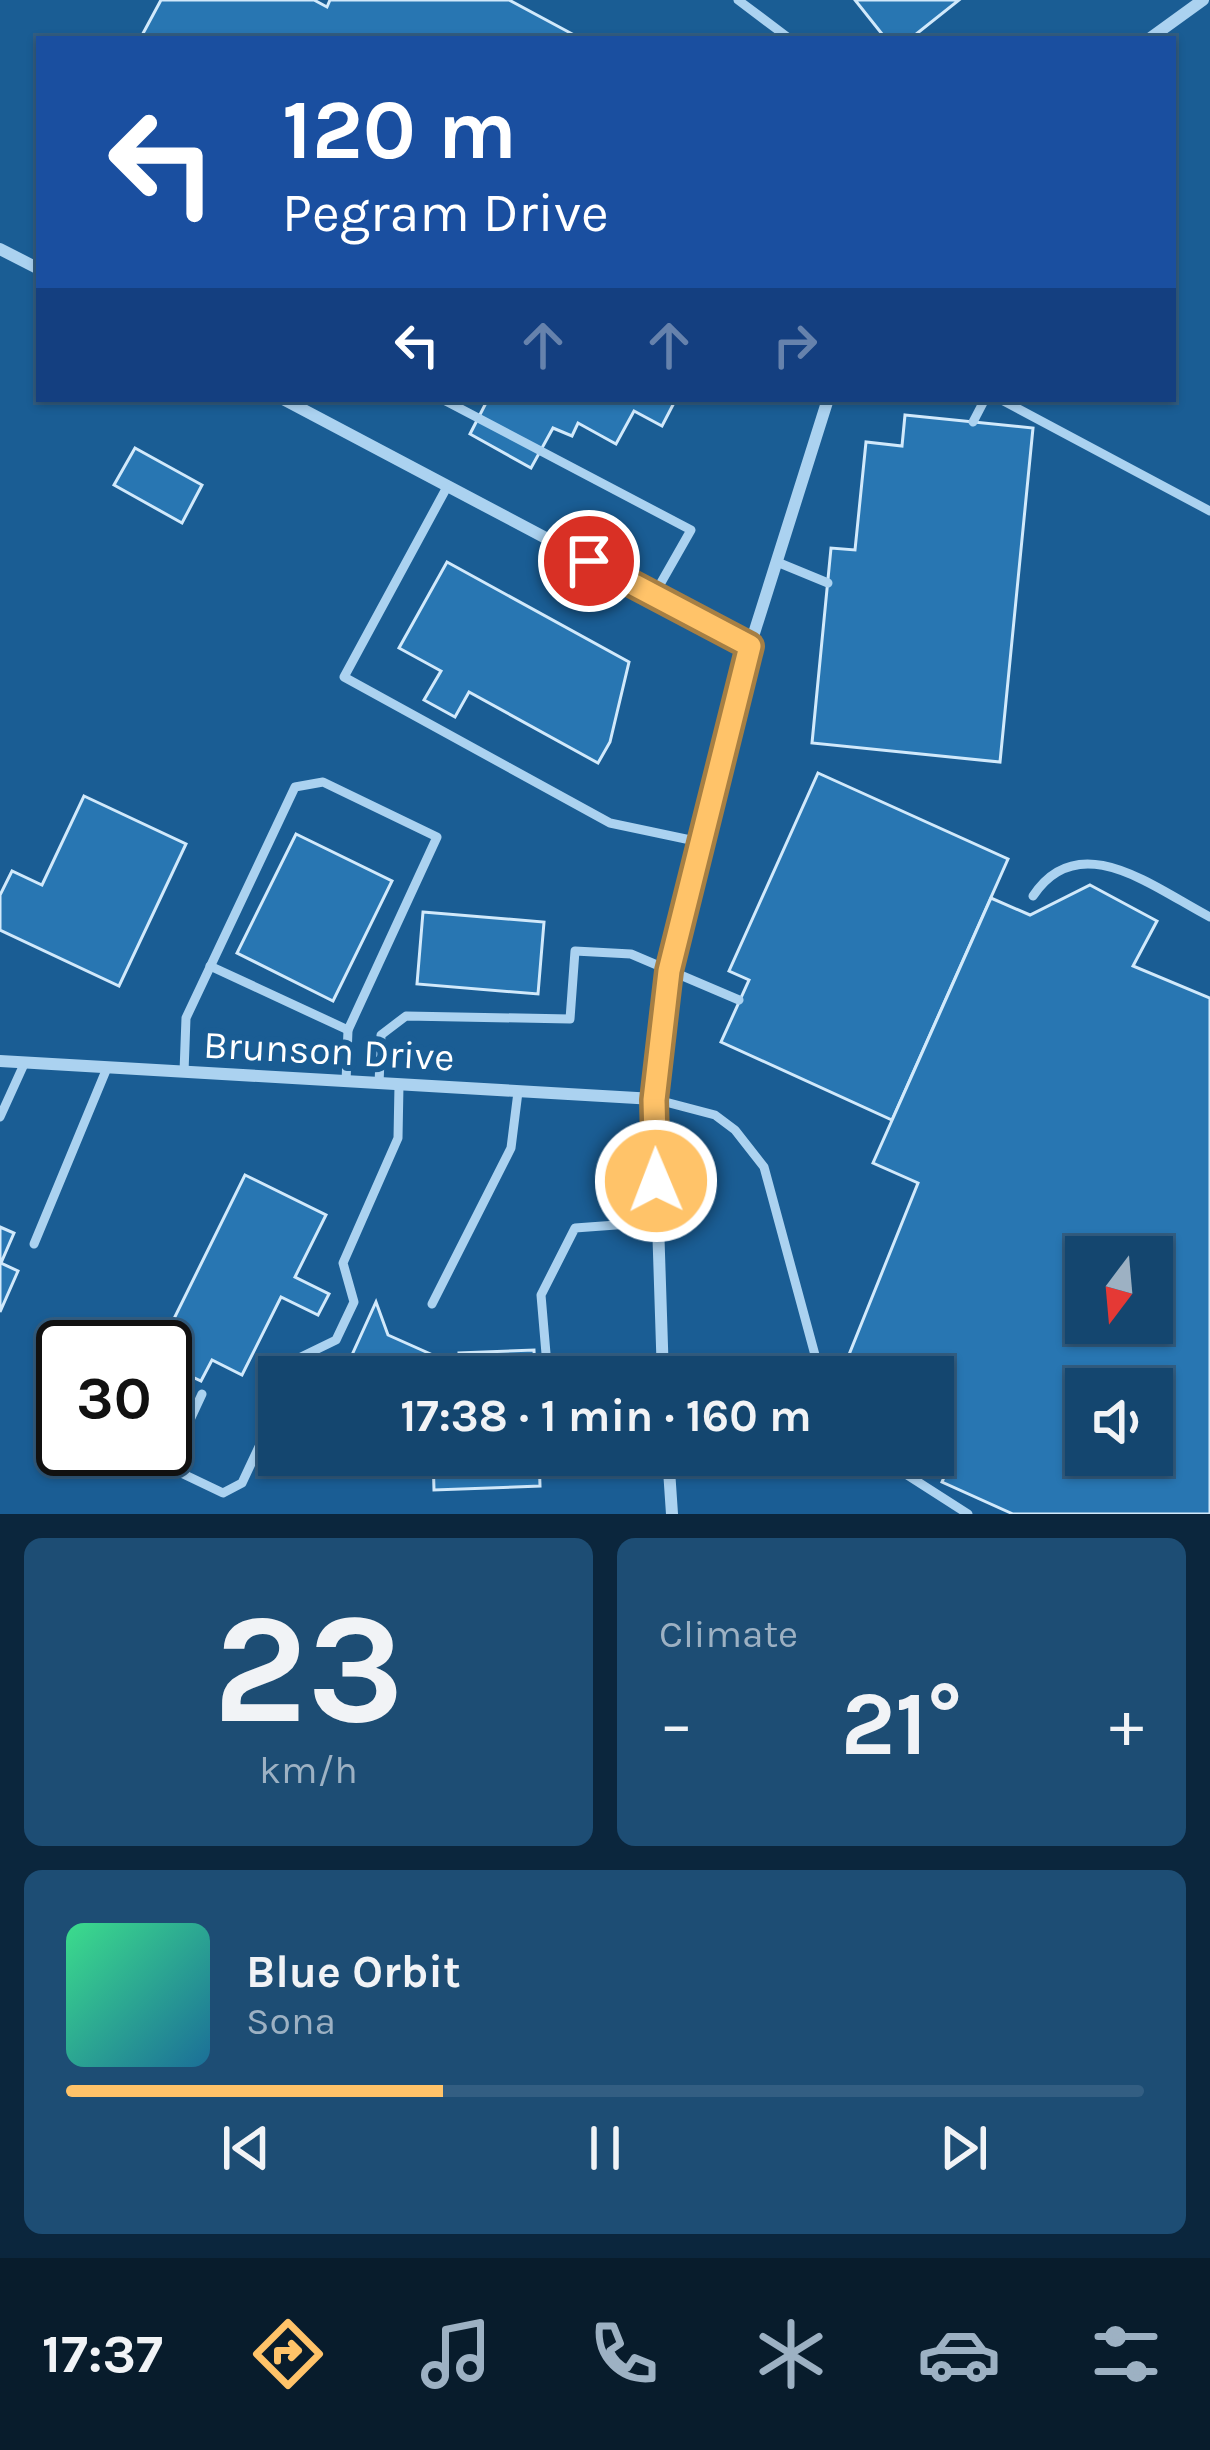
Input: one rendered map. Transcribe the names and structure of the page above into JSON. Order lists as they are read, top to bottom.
{
  "streets": {
    "street": ["Brunson Drive"]
  },
  "north": "bottom",
  "page": {
    "turn": ["120 m", "Pegram Drive"],
    "limit": "30",
    "trip": "17:38 · 1 min · 160 m",
    "tile": [
      ["23", "km/h"],
      "Climate"
    ],
    "heat": ["−", "21°", "+"],
    "song": ["Blue Orbit", "Sona"],
    "tabs": "17:37"
  }
}
